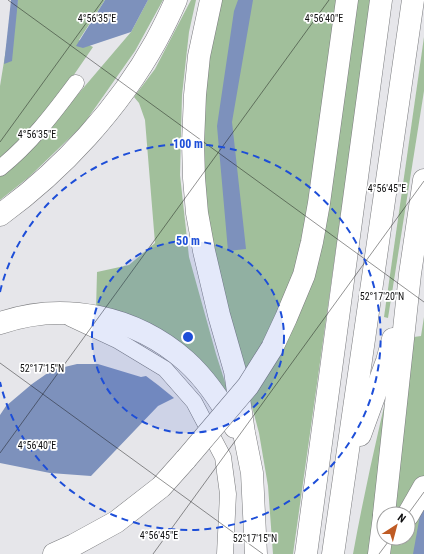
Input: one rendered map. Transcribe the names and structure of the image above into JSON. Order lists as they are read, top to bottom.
{
  "north": "top right",
  "coordinates": [
    "4°56'35\"E",
    "4°56'40\"E",
    "4°56'45\"E",
    "52°17'20\"N",
    "52°17'15\"N"
  ],
  "rings": ["100 m", "50 m"]
}
